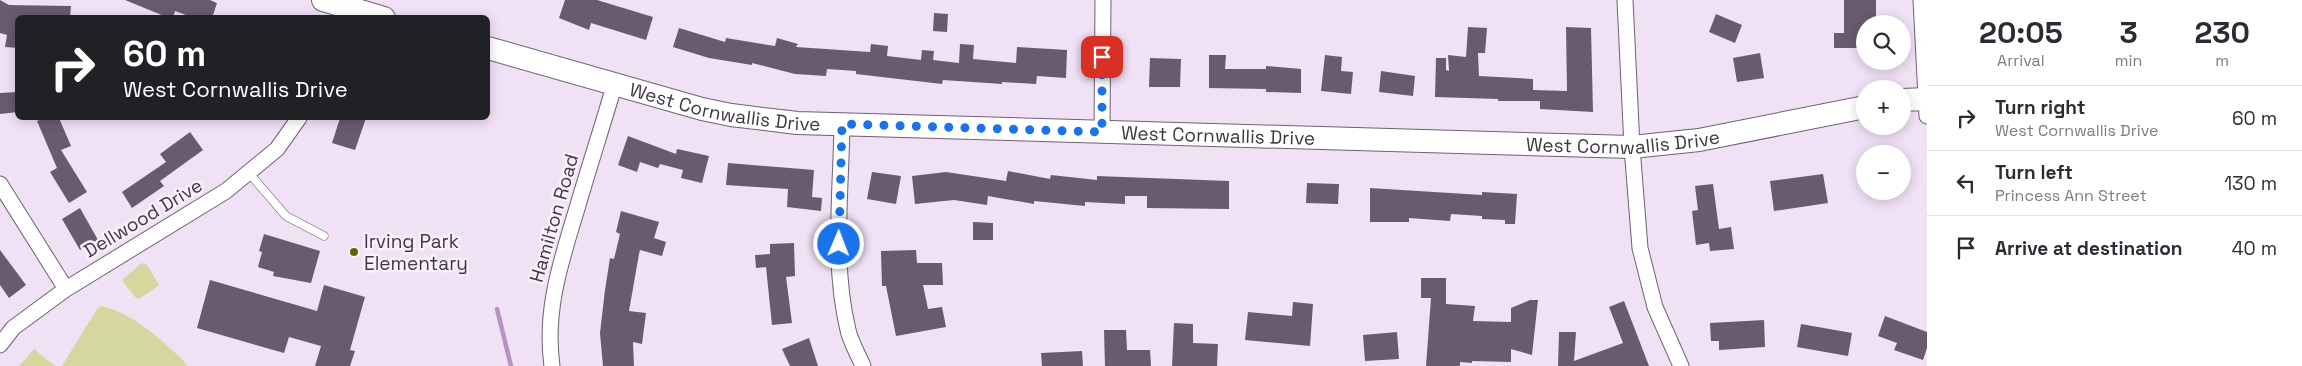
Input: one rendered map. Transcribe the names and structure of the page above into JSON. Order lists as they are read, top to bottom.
{
  "streets": {
    "street": ["West Cornwallis Drive", "Dellwood Drive", "Hamilton Road"]
  },
  "crossings": [
    ["West Cornwallis Drive", "Hamilton Road"]
  ],
  "places": ["Irving Park Elementary"],
  "page": {
    "eta": [
      "20:05",
      "Arrival",
      "3",
      "min",
      "230",
      "m"
    ],
    "map_buttons": ["+", "−"],
    "turn": ["60 m", "West Cornwallis Drive"],
    "list": [
      {
        "name": "Turn right",
        "note": "West Cornwallis Drive",
        "value": "60 m"
      },
      {
        "name": "Turn left",
        "note": "Princess Ann Street",
        "value": "130 m"
      },
      {
        "name": "Arrive at destination",
        "value": "40 m"
      }
    ]
  }
}
